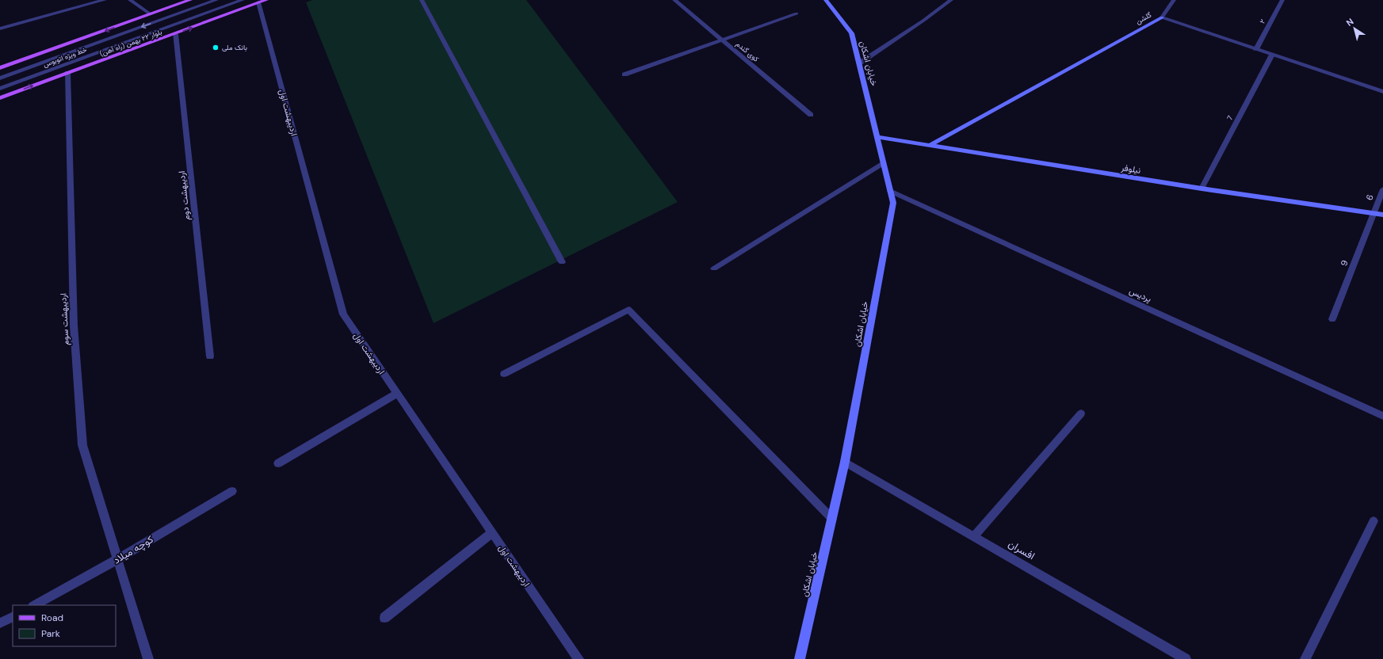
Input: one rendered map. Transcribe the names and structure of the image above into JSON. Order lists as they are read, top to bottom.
{
  "streets": {
    "main road": ["بلوار ۲۲ بهمن (راه آهن)"],
    "street": [
      "گلشن",
      "۲",
      "کوی گندم",
      "خط ویژه اتوبوس",
      "خیابان اشکان",
      "اردیبهشت اول",
      "7",
      "نیلوفر",
      "اردیبهشت دوم",
      "6",
      "9",
      "پردیس",
      "اردیبهشت سوم",
      "کوچه میلاد",
      "افسران"
    ]
  },
  "crossings": [
    ["گلشن", "۲"],
    ["گلشن", "7"],
    ["گلشن", "نیلوفر"],
    ["بلوار ۲۲ بهمن (راه آهن)", "اردیبهشت اول"],
    ["بلوار ۲۲ بهمن (راه آهن)", "اردیبهشت دوم"],
    ["بلوار ۲۲ بهمن (راه آهن)", "اردیبهشت سوم"],
    ["خیابان اشکان", "نیلوفر"],
    ["خیابان اشکان", "پردیس"],
    ["خیابان اشکان", "افسران"],
    ["7", "نیلوفر"],
    ["نیلوفر", "6"],
    ["نیلوفر", "9"],
    ["6", "9"],
    ["اردیبهشت سوم", "کوچه میلاد"]
  ],
  "places": ["بانک ملی"],
  "legend": ["Road", "Park"],
  "north": "top left"
}
